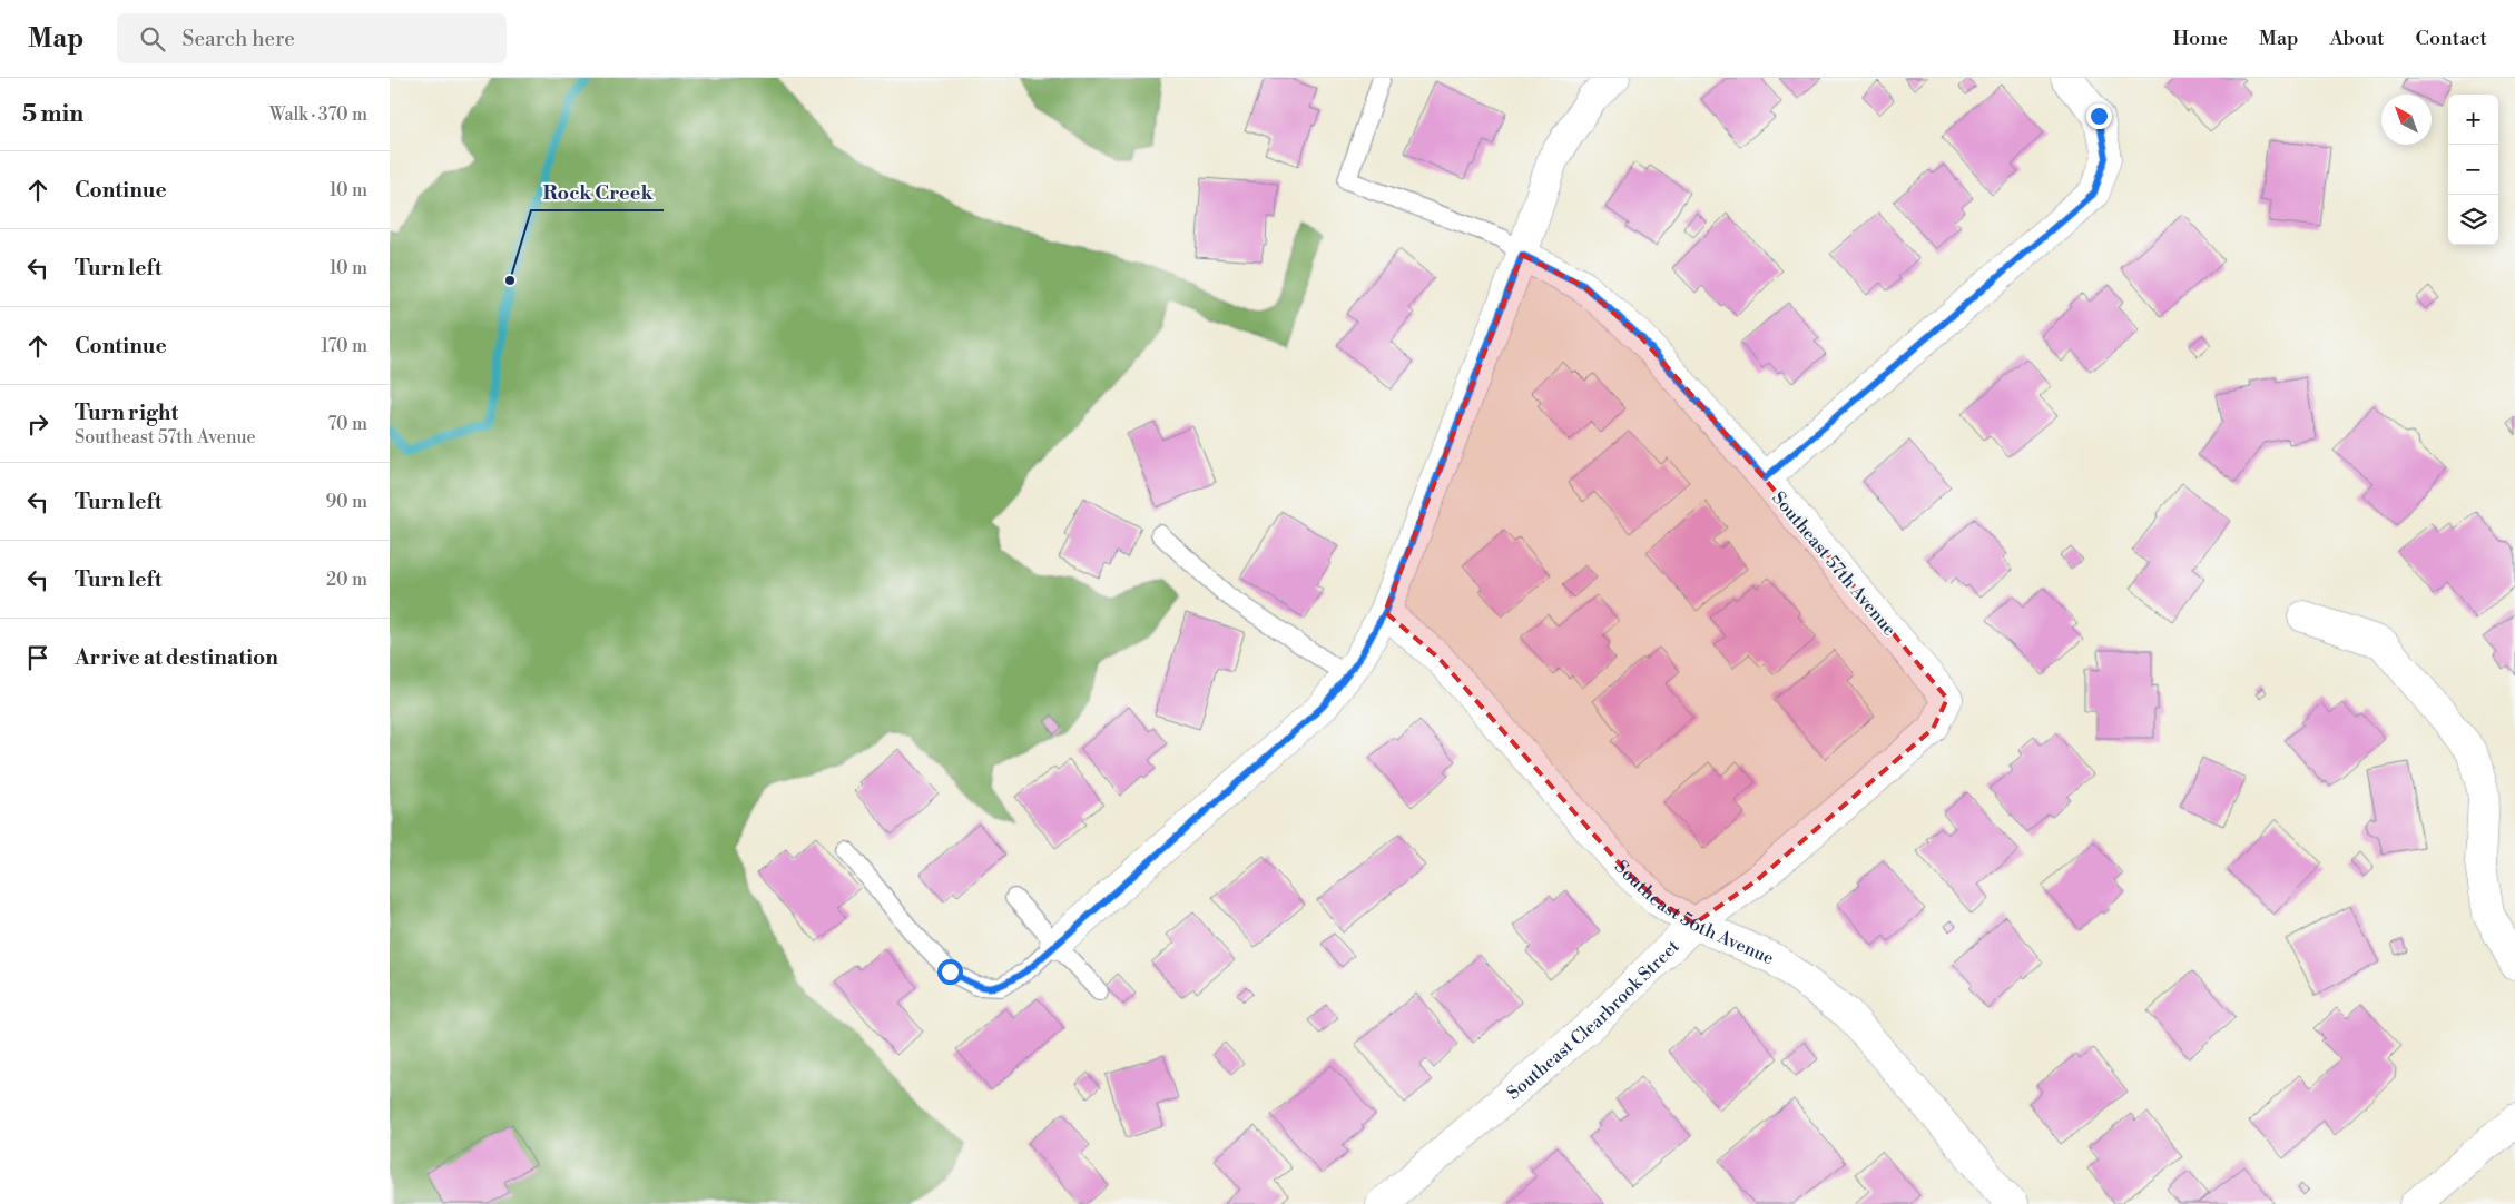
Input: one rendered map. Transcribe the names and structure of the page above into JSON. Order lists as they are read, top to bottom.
{
  "streets": {
    "street": ["Southeast 57th Avenue", "Southeast 56th Avenue", "Southeast Clearbrook Street"]
  },
  "crossings": [
    ["Southeast 57th Avenue", "Southeast Clearbrook Street"],
    ["Southeast 56th Avenue", "Southeast Clearbrook Street"]
  ],
  "places": ["Rock Creek"],
  "north": "top left",
  "page": {
    "header": "Map",
    "search": "Search here",
    "nav": [
      "Home",
      "Map",
      "About",
      "Contact"
    ],
    "heading": ["5 min", "Walk · 370 m"],
    "map_buttons": ["+", "−"],
    "list": [
      ["Continue", "10 m"],
      ["Turn left", "10 m"],
      ["Continue", "170 m"],
      ["Turn right", "Southeast 57th Avenue", "70 m"],
      ["Turn left", "90 m"],
      ["Turn left", "20 m"],
      "Arrive at destination"
    ]
  }
}
